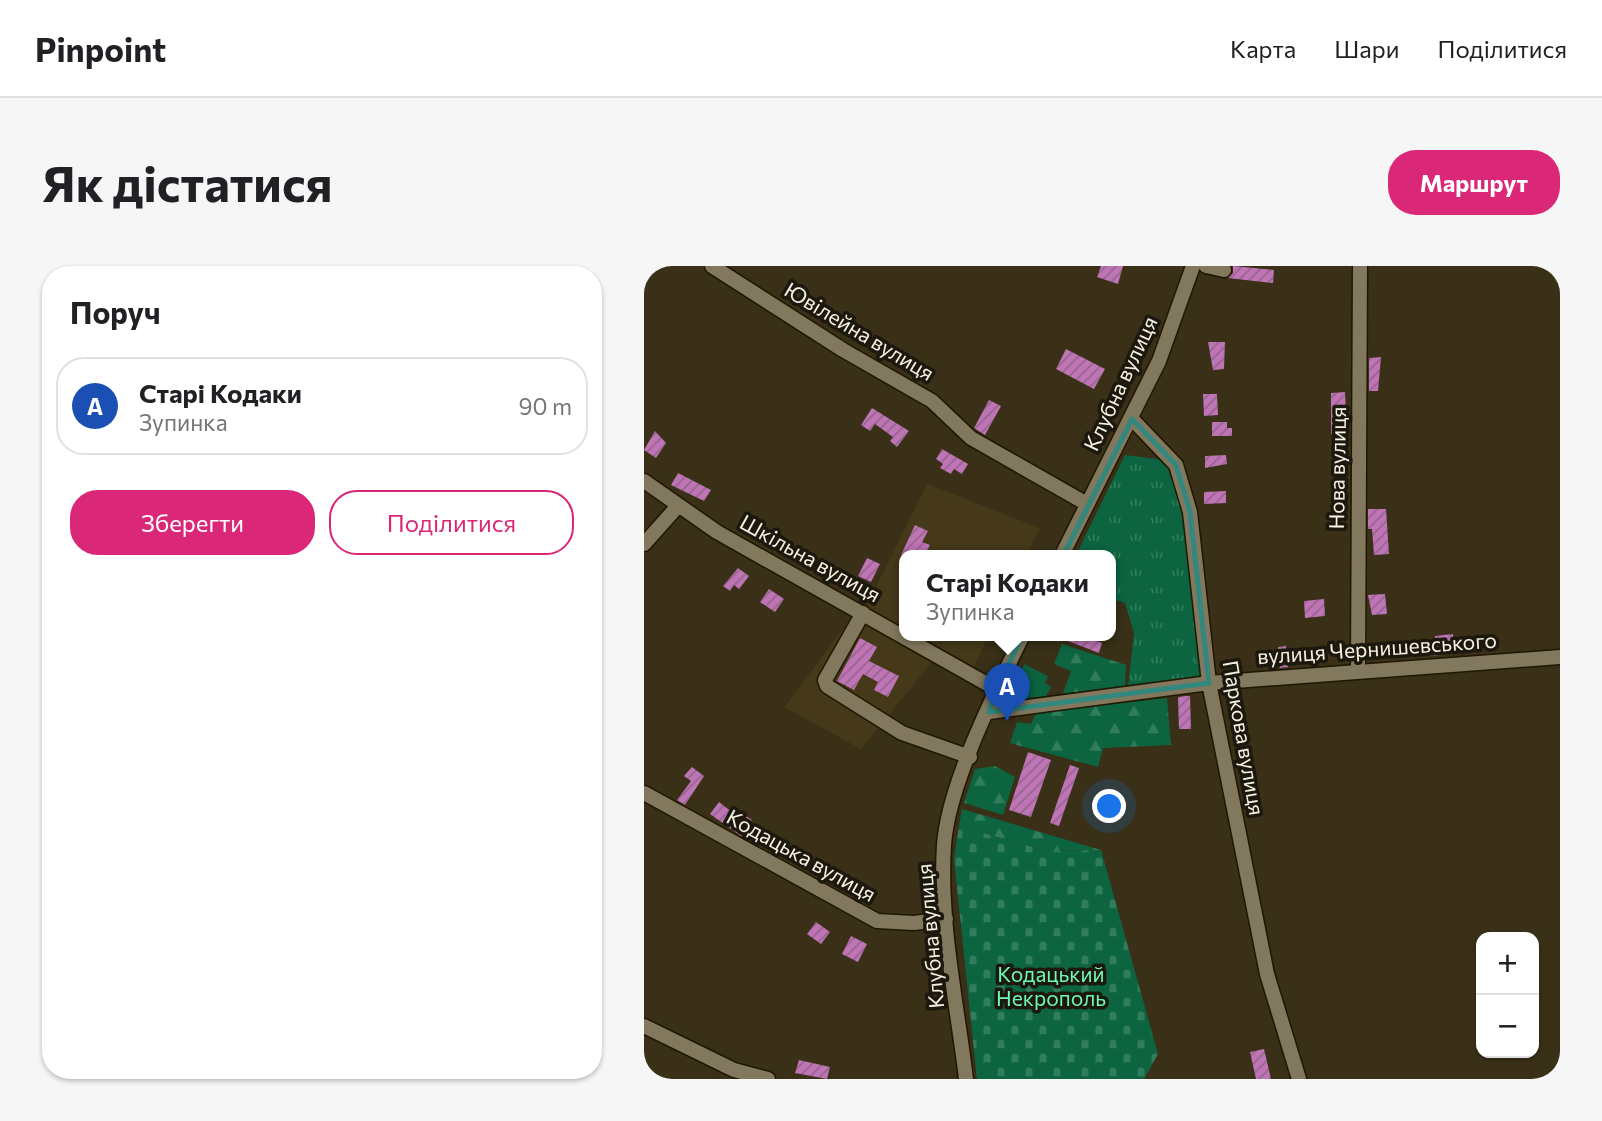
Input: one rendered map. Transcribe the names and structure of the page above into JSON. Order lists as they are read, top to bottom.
{
  "streets": {
    "street": [
      "Ювілейна вулиця",
      "Клубна вулиця",
      "Нова вулиця",
      "Шкільна вулиця",
      "вулиця Чернишевського",
      "Паркова вулиця",
      "Кодацька вулиця"
    ]
  },
  "crossings": [
    ["Ювілейна вулиця", "Клубна вулиця"],
    ["Клубна вулиця", "Шкільна вулиця"],
    ["Клубна вулиця", "вулиця Чернишевського"],
    ["Клубна вулиця", "Паркова вулиця"],
    ["Клубна вулиця", "Кодацька вулиця"],
    ["Нова вулиця", "вулиця Чернишевського"],
    ["вулиця Чернишевського", "Паркова вулиця"]
  ],
  "parks": ["Кодацький Некрополь"],
  "page": {
    "header": "Pinpoint",
    "nav": ["Карта", "Шари", "Поділитися"],
    "buttons": [
      "Маршрут",
      ["Зберегти", "Поділитися"]
    ],
    "title": "Як дістатися",
    "heading": "Поруч",
    "list": [
      {
        "mark": "A",
        "name": "Старі Кодаки",
        "note": "Зупинка",
        "value": "90 m"
      }
    ],
    "popup": ["Старі Кодаки", "Зупинка"],
    "pins": "A",
    "map_buttons": ["+", "−"]
  }
}
